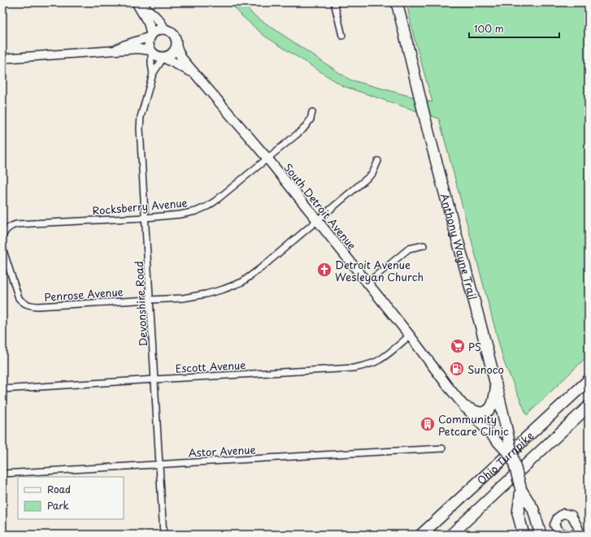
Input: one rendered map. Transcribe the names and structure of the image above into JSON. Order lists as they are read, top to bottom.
{
  "streets": {
    "highway": ["Anthony Wayne Trail", "Ohio Turnpike"],
    "main road": ["South Detroit Avenue"],
    "street": [
      "Rocksberry Avenue",
      "Penrose Avenue",
      "Devonshire Road",
      "Escott Avenue",
      "Astor Avenue"
    ]
  },
  "crossings": [
    ["Rocksberry Avenue", "South Detroit Avenue"],
    ["Rocksberry Avenue", "Devonshire Road"],
    ["South Detroit Avenue", "Anthony Wayne Trail"],
    ["South Detroit Avenue", "Penrose Avenue"],
    ["South Detroit Avenue", "Devonshire Road"],
    ["South Detroit Avenue", "Escott Avenue"],
    ["Penrose Avenue", "Devonshire Road"],
    ["Devonshire Road", "Escott Avenue"],
    ["Devonshire Road", "Astor Avenue"]
  ],
  "places": {
    "church": ["Detroit Avenue Wesleyan Church"],
    "supermarket": ["PS"],
    "fuel station": ["Sunoco"],
    "building": ["Community Petcare Clinic"]
  },
  "legend": ["Road", "Park"],
  "scale_bar": "100 m"
}
